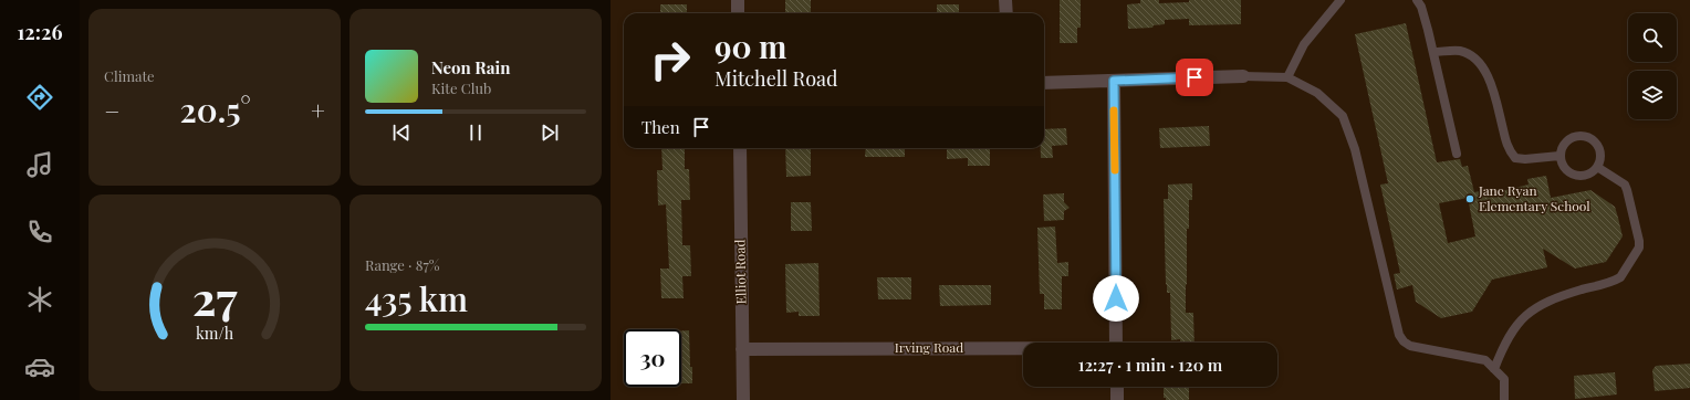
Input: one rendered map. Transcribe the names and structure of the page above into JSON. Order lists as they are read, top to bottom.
{
  "streets": {
    "street": ["Elliot Road", "Irving Road"]
  },
  "crossings": [
    ["Elliot Road", "Irving Road"]
  ],
  "places": ["Jane Ryan Elementary School"],
  "page": {
    "tabs": "12:26",
    "tile": [
      "Climate",
      ["Range · 87%", "435 km"]
    ],
    "turn": ["90 m", "Mitchell Road"],
    "song": ["Neon Rain", "Kite Club"],
    "heat": ["−", "20.5°", "+"],
    "then": "Then",
    "limit": "30",
    "trip": "12:27 · 1 min · 120 m",
    "gauge": ["27", "km/h"]
  }
}
